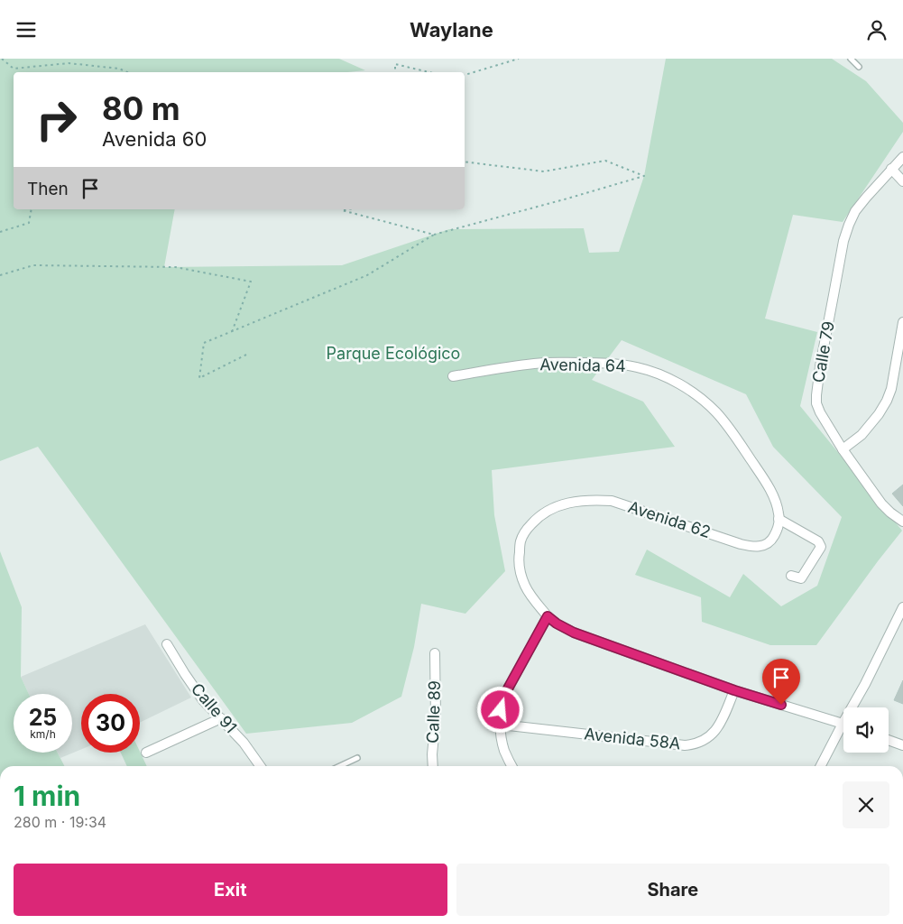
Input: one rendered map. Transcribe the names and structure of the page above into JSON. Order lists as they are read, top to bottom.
{
  "streets": {
    "street": [
      "Calle 79",
      "Avenida 64",
      "Avenida 62",
      "Calle 91",
      "Calle 89",
      "Avenida 58A"
    ]
  },
  "crossings": [
    ["Avenida 64", "Avenida 62"],
    ["Avenida 62", "Avenida 58A"]
  ],
  "parks": ["Parque Ecológico"],
  "page": {
    "header": "Waylane",
    "turn": ["80 m", "Avenida 60"],
    "then": "Then",
    "speed": "25 km/h",
    "limit": "30",
    "heading": ["1 min", "280 m · 19:34"],
    "buttons": ["Exit", "Share"]
  }
}
